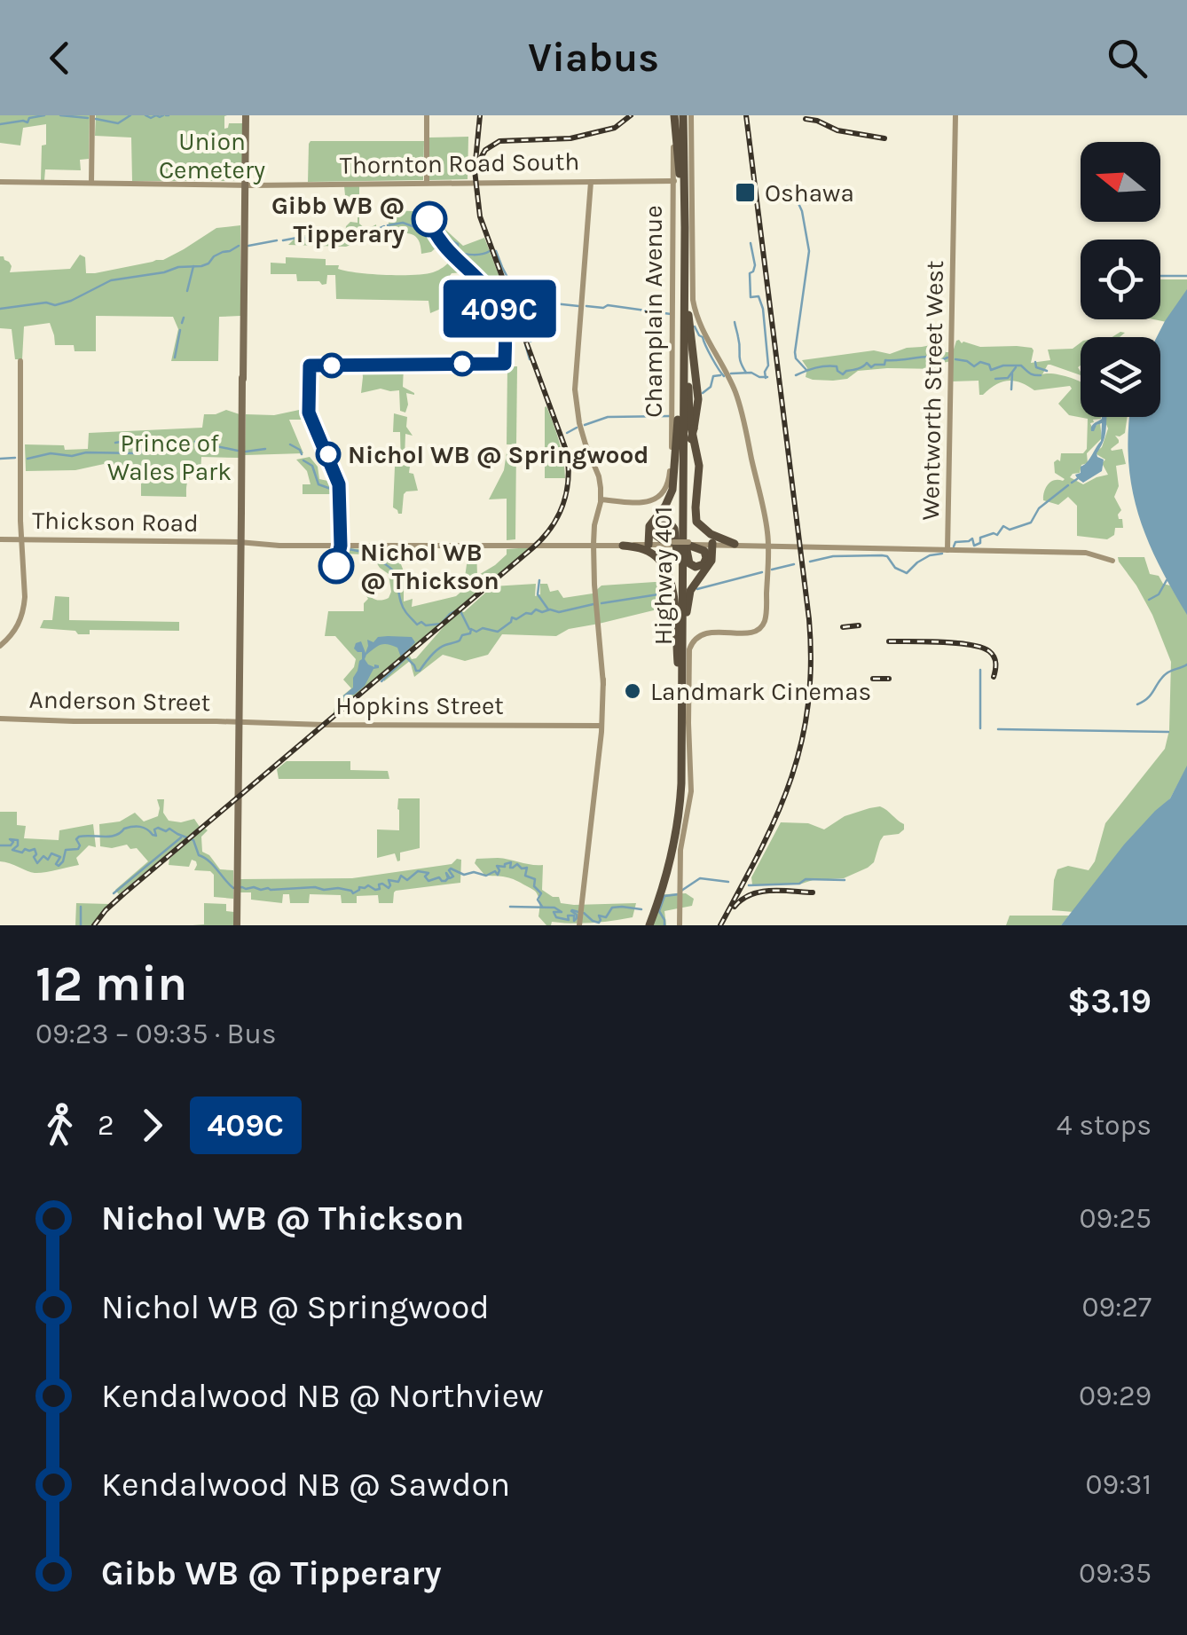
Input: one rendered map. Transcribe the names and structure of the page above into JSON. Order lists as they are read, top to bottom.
{
  "streets": {
    "highway": ["Highway 401"],
    "main road": [
      "Thornton Road South",
      "Champlain Avenue",
      "Wentworth Street West",
      "Thickson Road",
      "Anderson Street",
      "Hopkins Street"
    ]
  },
  "crossings": [
    ["Thornton Road South", "Champlain Avenue"],
    ["Thornton Road South", "Highway 401"],
    ["Champlain Avenue", "Highway 401"],
    ["Anderson Street", "Hopkins Street"]
  ],
  "parks": ["Union Cemetery", "Prince of Wales Park"],
  "places": {
    "transit": ["Oshawa"],
    "other": [
      "Gibb WB @ Tipperary",
      "Nichol WB @ Springwood",
      "Nichol WB @ Thickson",
      "Landmark Cinemas"
    ]
  },
  "lines": ["bus line 409C"],
  "north": "left",
  "page": {
    "header": "Viabus",
    "on_map": "409C",
    "heading": ["12 min", "09:23 – 09:35 · Bus", "$3.19"],
    "legs": ["2", "409C", "4 stops"],
    "list": [
      {
        "name": "Nichol WB @ Thickson",
        "value": "09:25"
      },
      {
        "name": "Nichol WB @ Springwood",
        "value": "09:27"
      },
      {
        "name": "Kendalwood NB @ Northview",
        "value": "09:29"
      },
      {
        "name": "Kendalwood NB @ Sawdon",
        "value": "09:31"
      },
      {
        "name": "Gibb WB @ Tipperary",
        "value": "09:35"
      }
    ]
  }
}
